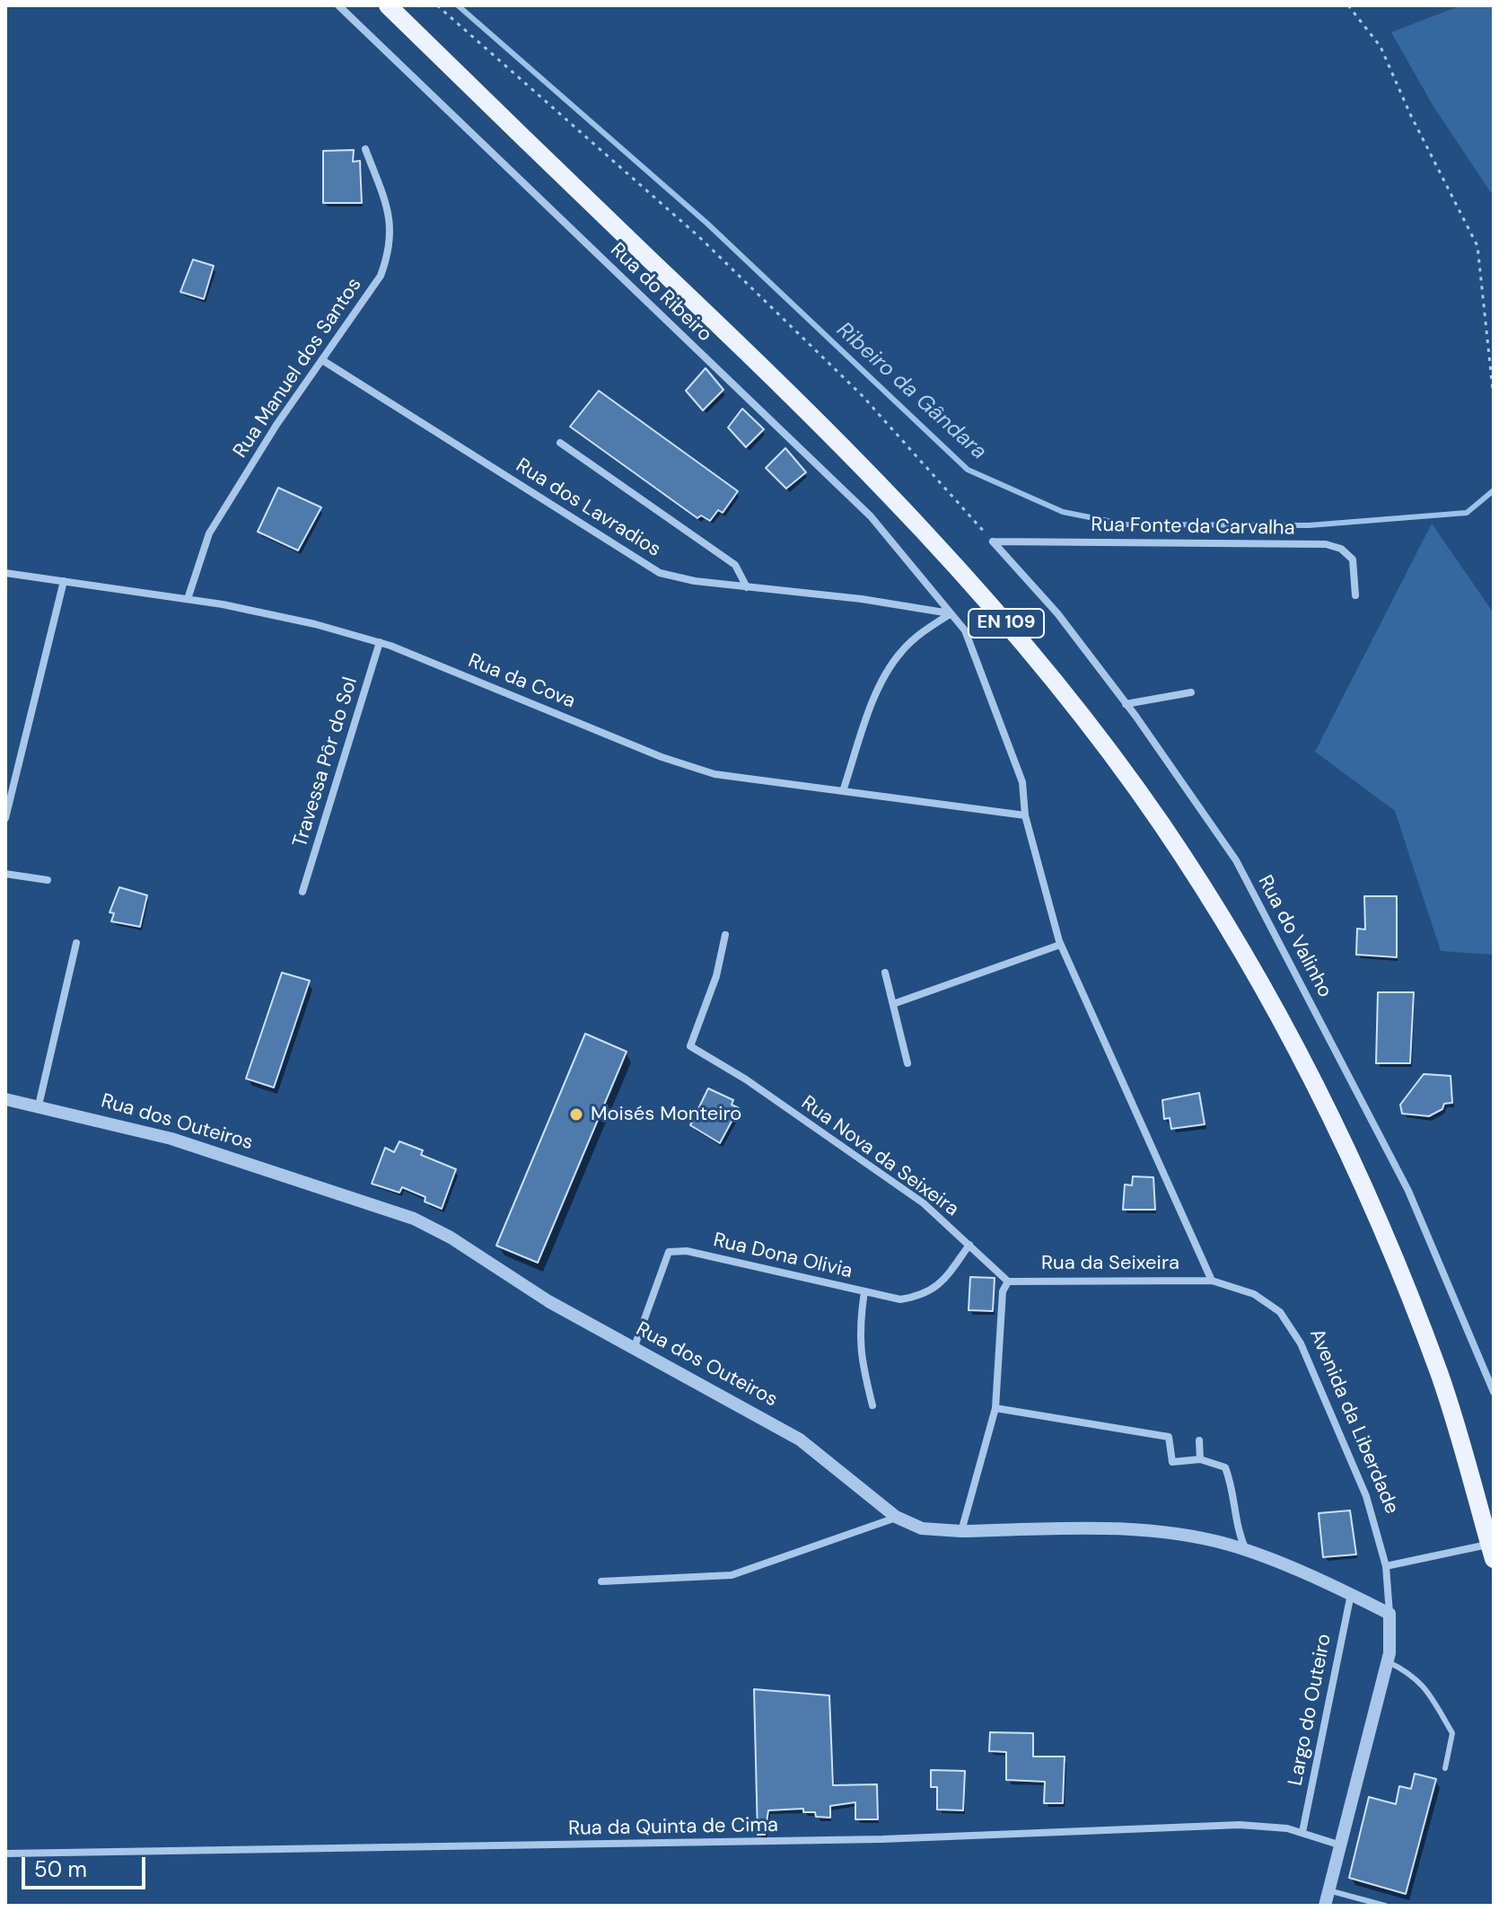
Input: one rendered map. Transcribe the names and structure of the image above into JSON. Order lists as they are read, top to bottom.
{
  "streets": {
    "main road": ["EN 109"],
    "street": [
      "Rua do Ribeiro",
      "Rua Manuel dos Santos",
      "Rua dos Lavradios",
      "Rua Fonte da Carvalha",
      "Rua da Cova",
      "Travessa Pôr do Sol",
      "Rua do Valinho",
      "Rua dos Outeiros",
      "Rua Nova da Seixeira",
      "Rua Dona Olivia",
      "Rua da Seixeira",
      "Avenida da Liberdade",
      "Largo do Outeiro",
      "Rua da Quinta de Cima"
    ]
  },
  "crossings": [
    ["Rua do Ribeiro", "Rua dos Lavradios"],
    ["Rua do Ribeiro", "Rua da Cova"],
    ["Rua Manuel dos Santos", "Rua dos Lavradios"],
    ["Rua Manuel dos Santos", "Rua da Cova"],
    ["Rua Fonte da Carvalha", "Rua do Valinho"],
    ["Rua da Cova", "Travessa Pôr do Sol"],
    ["Rua dos Outeiros", "Rua Dona Olivia"],
    ["Rua dos Outeiros", "Avenida da Liberdade"],
    ["Rua dos Outeiros", "Largo do Outeiro"],
    ["Rua Nova da Seixeira", "Rua Dona Olivia"],
    ["Rua Nova da Seixeira", "Rua da Seixeira"],
    ["Rua da Seixeira", "Avenida da Liberdade"],
    ["Avenida da Liberdade", "Rua da Quinta de Cima"],
    ["Largo do Outeiro", "Rua da Quinta de Cima"]
  ],
  "water": ["Ribeiro da Gândara"],
  "places": ["Moisés Monteiro"],
  "scale_bar": "50 m"
}
